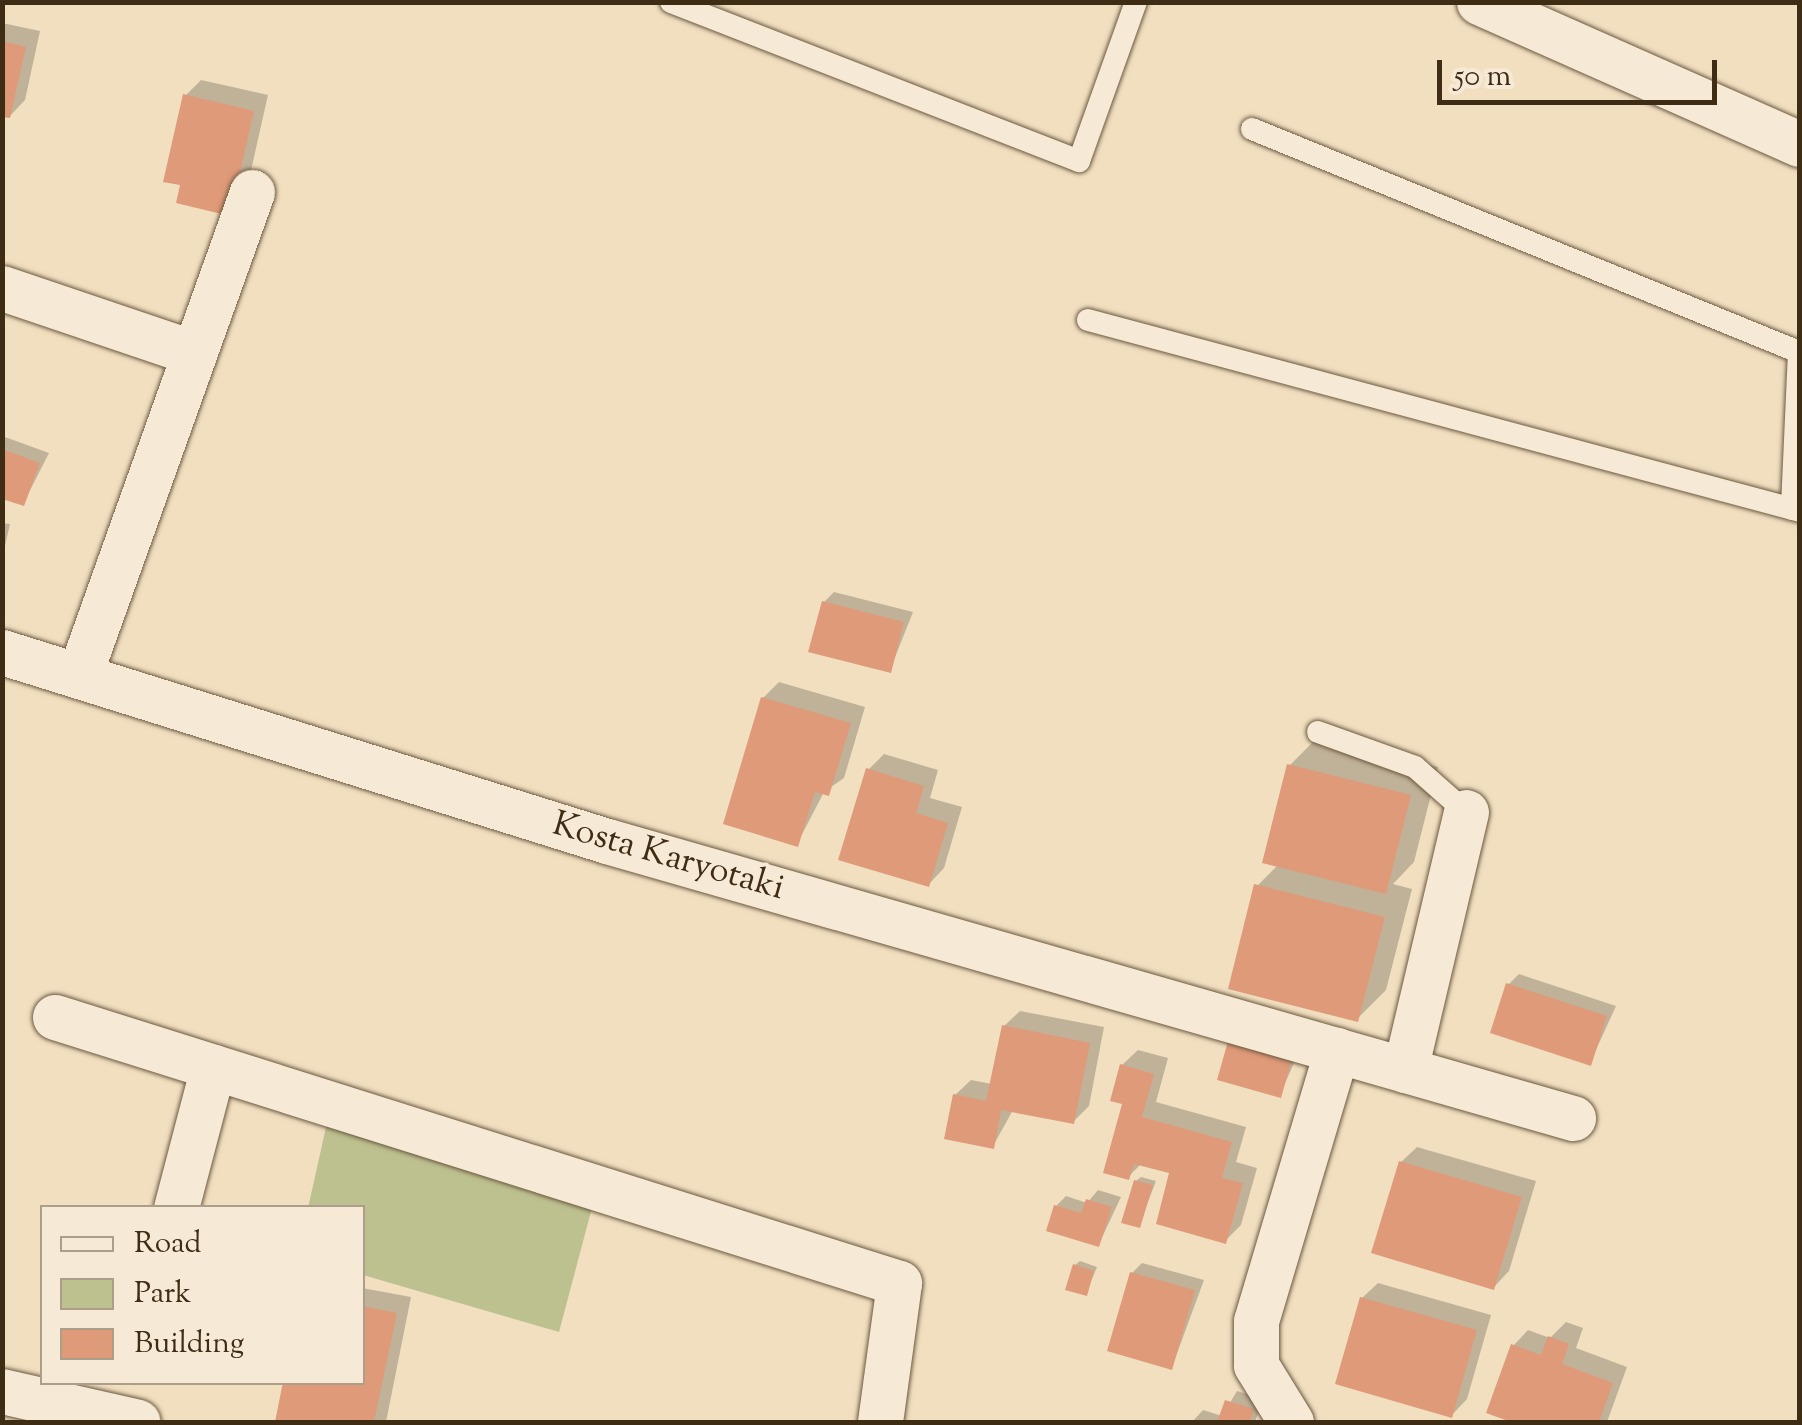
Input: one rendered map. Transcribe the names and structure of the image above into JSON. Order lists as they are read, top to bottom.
{
  "streets": {
    "street": ["Kosta Karyotaki"]
  },
  "legend": ["Road", "Park", "Building"],
  "scale_bar": "50 m"
}
